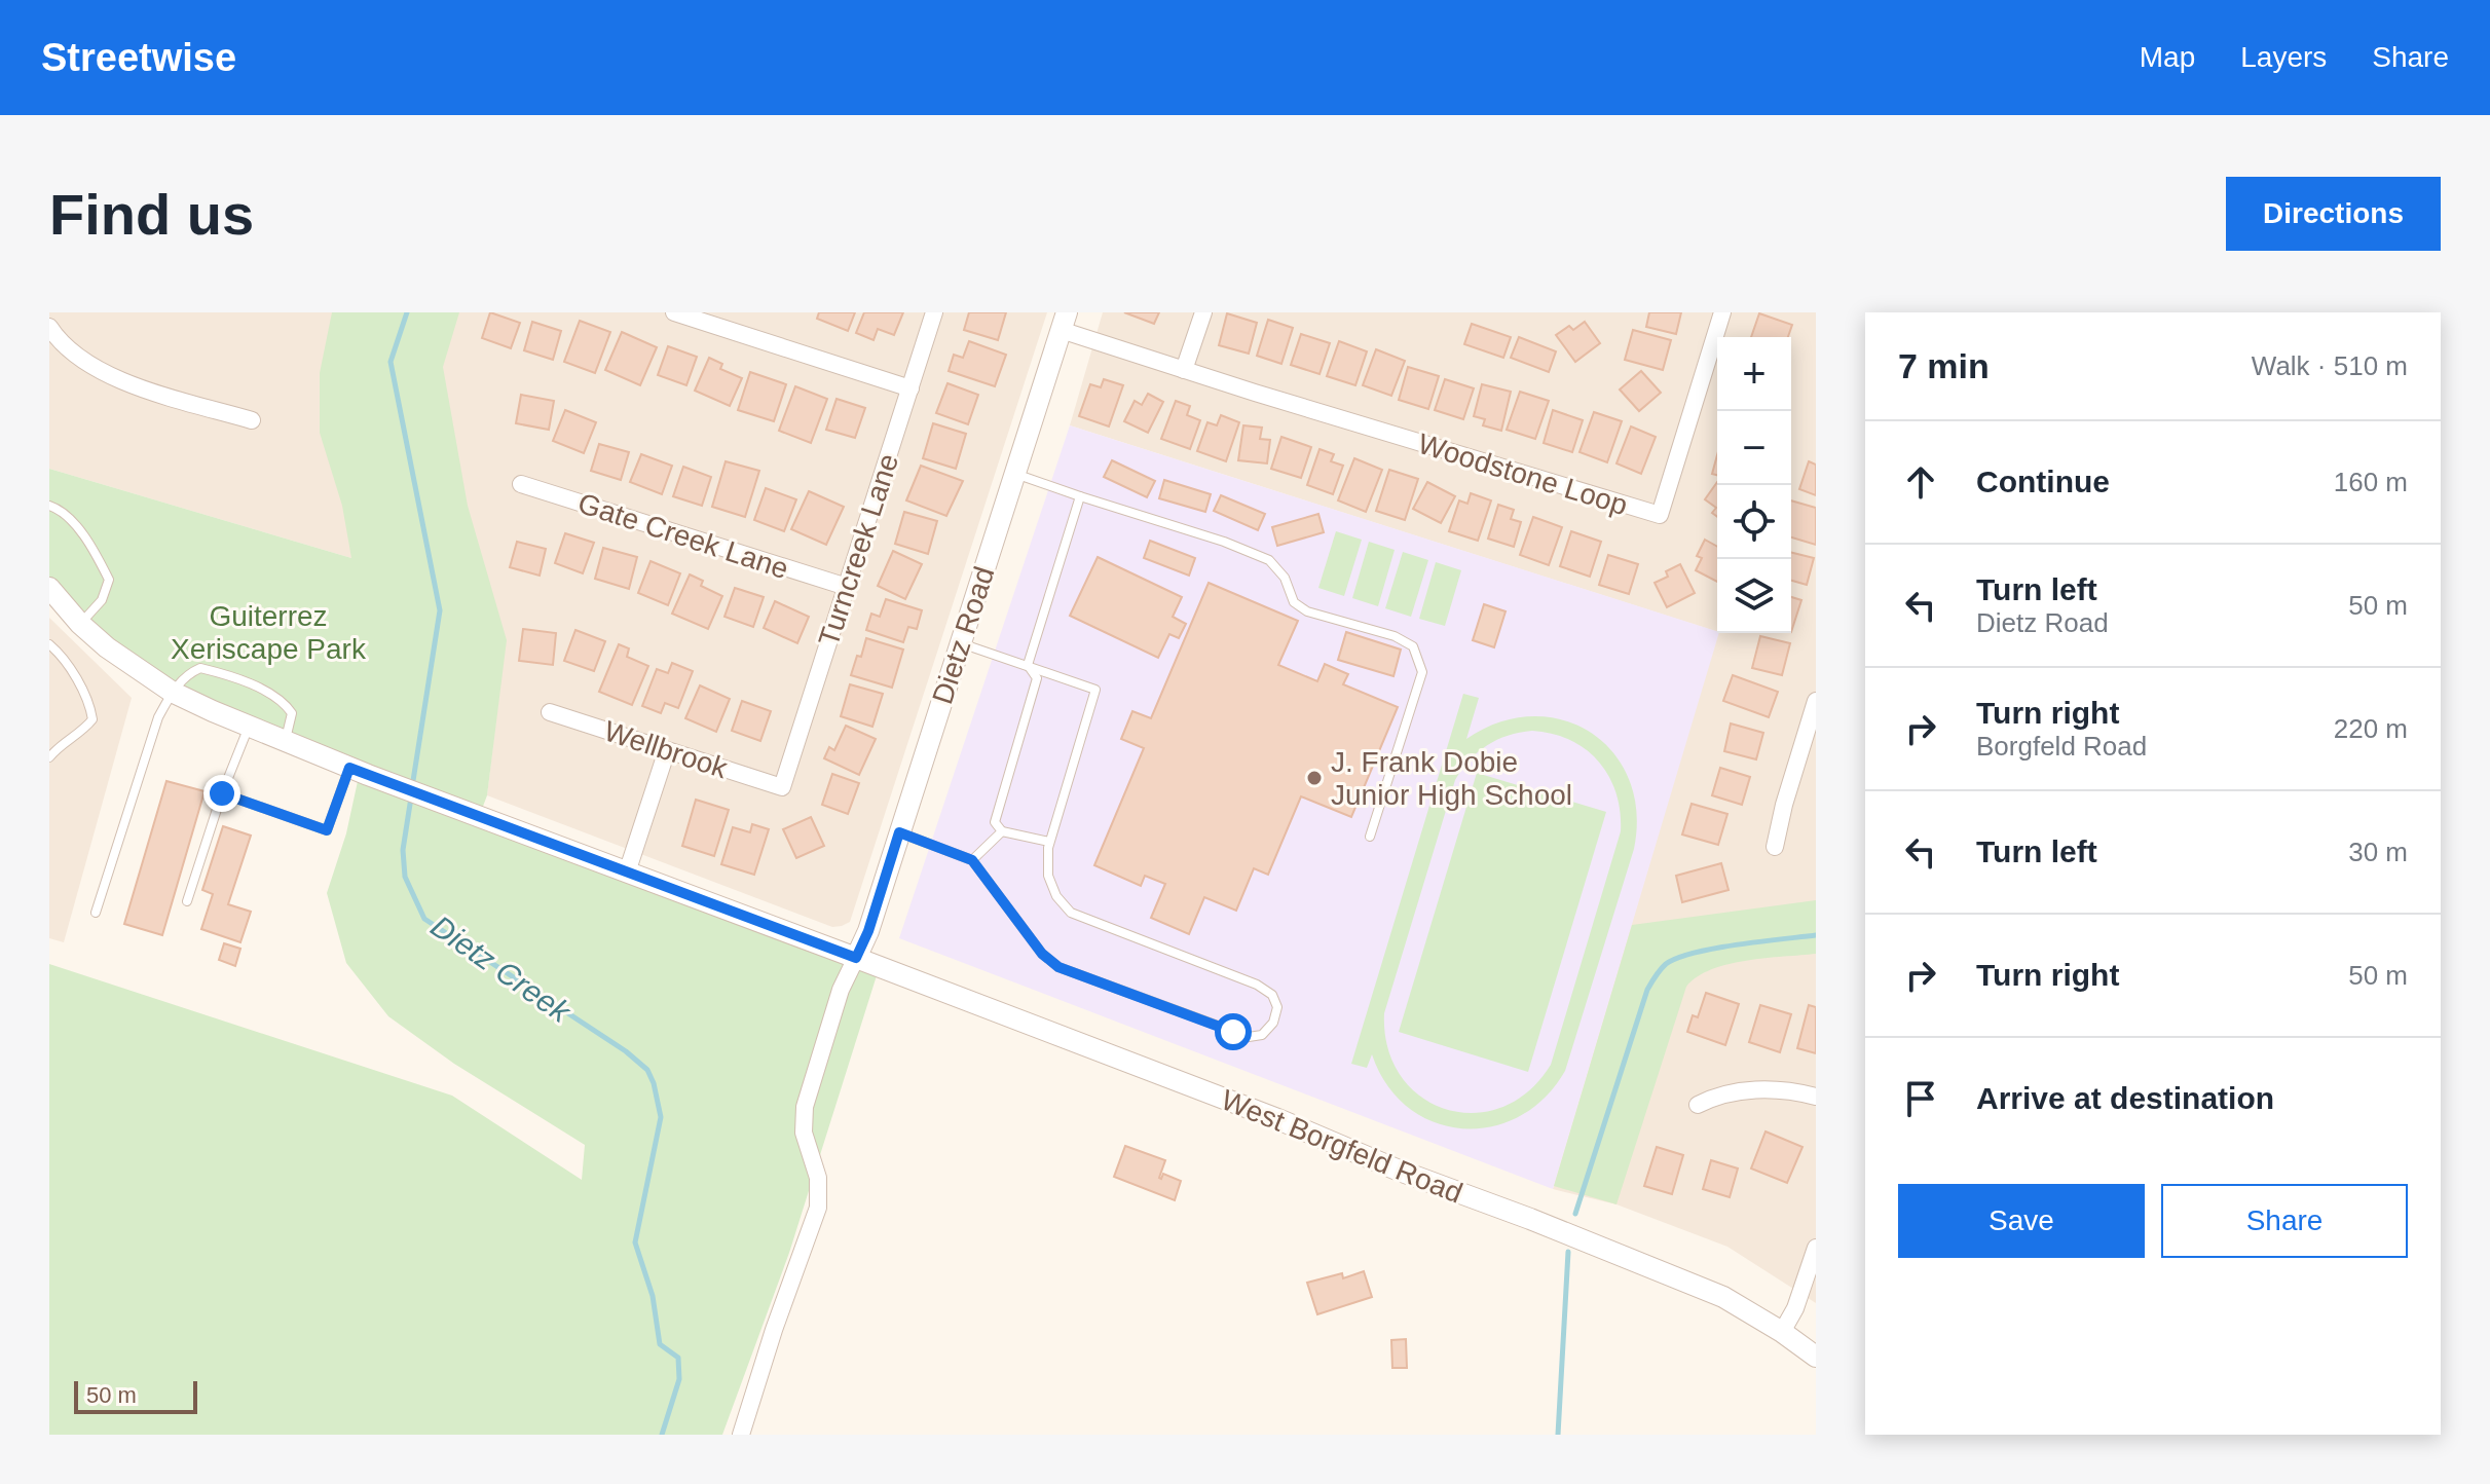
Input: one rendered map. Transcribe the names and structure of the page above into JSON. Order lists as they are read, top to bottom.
{
  "streets": {
    "street": [
      "Woodstone Loop",
      "Gate Creek Lane",
      "Turncreek Lane",
      "Dietz Road",
      "Wellbrook",
      "West Borgfeld Road"
    ]
  },
  "crossings": [
    ["Woodstone Loop", "Dietz Road"],
    ["Gate Creek Lane", "Turncreek Lane"],
    ["Turncreek Lane", "Wellbrook"],
    ["Dietz Road", "West Borgfeld Road"]
  ],
  "water": ["Dietz Creek"],
  "parks": ["Guiterrez Xeriscape Park"],
  "places": ["J. Frank Dobie Junior High School"],
  "scale_bar": "50 m",
  "page": {
    "header": "Streetwise",
    "nav": ["Map", "Layers", "Share"],
    "buttons": [
      "Directions",
      ["Save", "Share"]
    ],
    "title": "Find us",
    "heading": ["7 min", "Walk · 510 m"],
    "map_buttons": ["+", "−"],
    "list": [
      ["Continue", "160 m"],
      ["Turn left", "Dietz Road", "50 m"],
      ["Turn right", "Borgfeld Road", "220 m"],
      ["Turn left", "30 m"],
      ["Turn right", "50 m"],
      "Arrive at destination"
    ],
    "scale": "50 m"
  }
}
